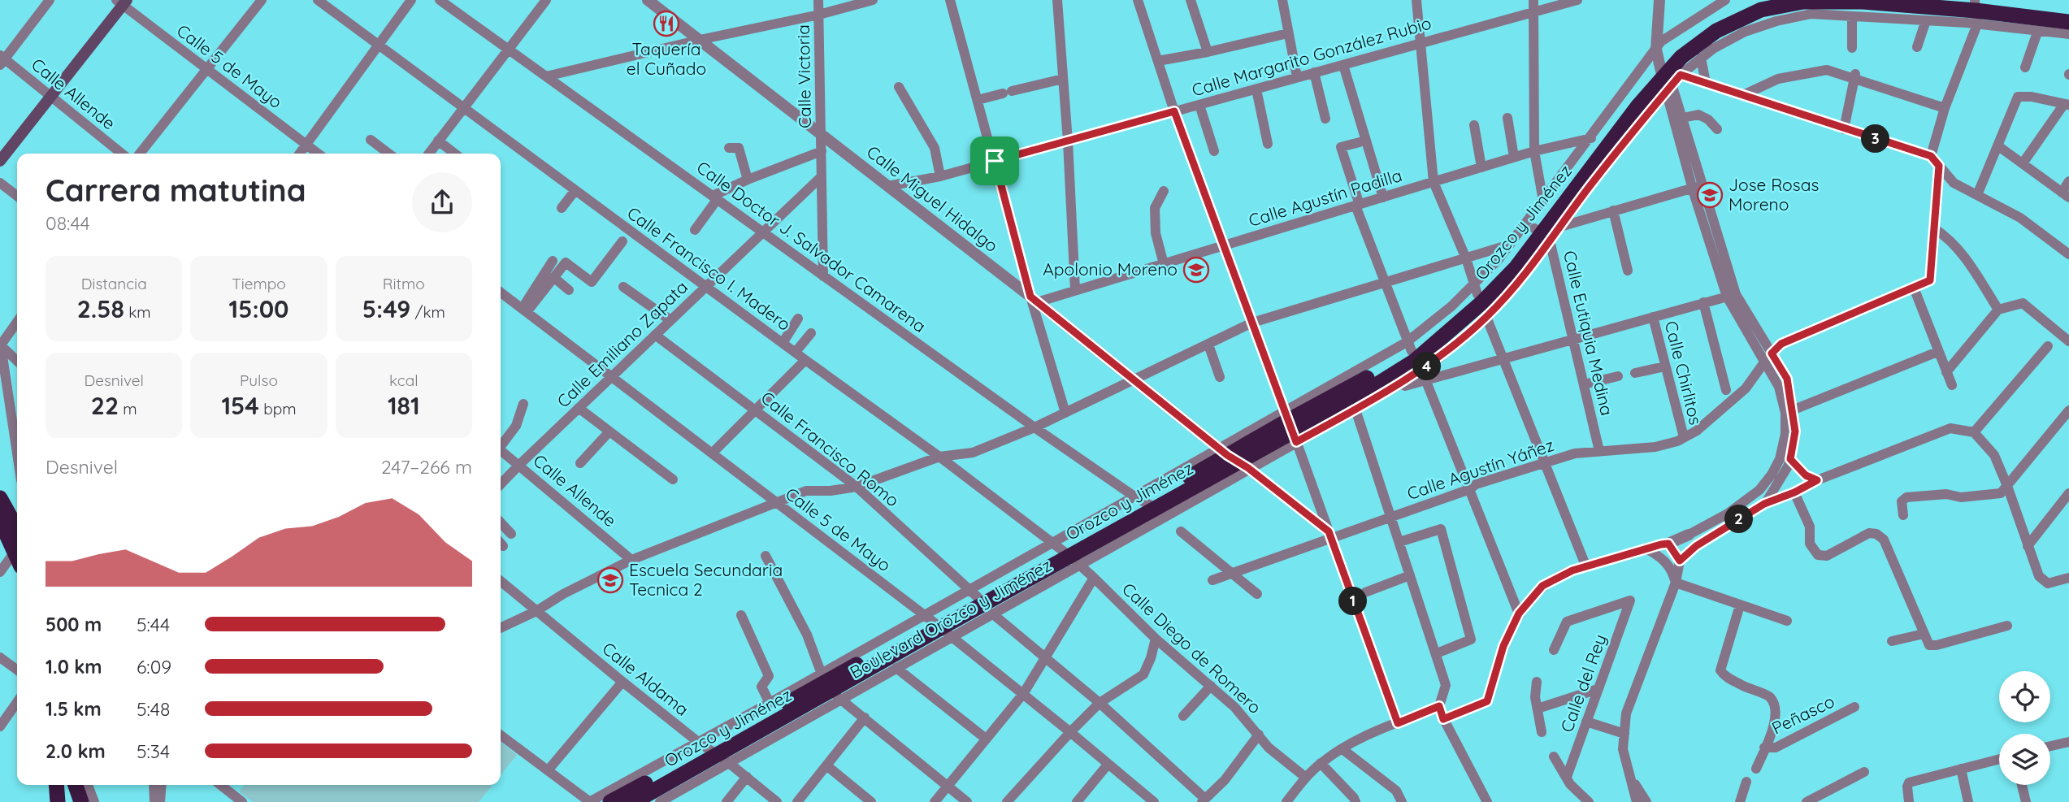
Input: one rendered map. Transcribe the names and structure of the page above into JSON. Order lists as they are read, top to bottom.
{
  "streets": {
    "highway": ["Orozco y Jiménez"],
    "street": [
      "Calle Margarito González Rubio",
      "Calle 5 de Mayo",
      "Calle Victoria",
      "Calle Allende",
      "Calle Agustín Padilla",
      "Calle Miguel Hidalgo",
      "Calle Doctor J. Salvador Camarena",
      "Calle Francisco I. Madero",
      "Calle Eutiquia Medina",
      "Calle Emiliano Zapata",
      "Calle Chirlitos",
      "Calle Francisco Romo",
      "Calle Agustín Yáñez",
      "Boulevard Orozco y Jiménez",
      "Calle Diego de Romero",
      "Calle Aldama",
      "Calle del Rey",
      "Peñasco"
    ]
  },
  "crossings": [
    ["Calle Margarito González Rubio", "Calle Miguel Hidalgo"],
    ["Calle 5 de Mayo", "Orozco y Jiménez"],
    ["Calle 5 de Mayo", "Calle Emiliano Zapata"],
    ["Calle 5 de Mayo", "Boulevard Orozco y Jiménez"],
    ["Calle Victoria", "Calle Miguel Hidalgo"],
    ["Calle Victoria", "Calle Doctor J. Salvador Camarena"],
    ["Calle Victoria", "Calle Emiliano Zapata"],
    ["Calle Allende", "Calle Emiliano Zapata"],
    ["Calle Agustín Padilla", "Calle Miguel Hidalgo"],
    ["Calle Agustín Padilla", "Orozco y Jiménez"],
    ["Calle Miguel Hidalgo", "Orozco y Jiménez"],
    ["Calle Miguel Hidalgo", "Calle Agustín Yáñez"],
    ["Calle Miguel Hidalgo", "Boulevard Orozco y Jiménez"],
    ["Orozco y Jiménez", "Calle Doctor J. Salvador Camarena"],
    ["Orozco y Jiménez", "Calle Francisco I. Madero"],
    ["Orozco y Jiménez", "Calle Eutiquia Medina"],
    ["Orozco y Jiménez", "Calle Francisco Romo"],
    ["Orozco y Jiménez", "Boulevard Orozco y Jiménez"],
    ["Orozco y Jiménez", "Calle Diego de Romero"],
    ["Orozco y Jiménez", "Calle Aldama"],
    ["Calle Doctor J. Salvador Camarena", "Calle Emiliano Zapata"],
    ["Calle Doctor J. Salvador Camarena", "Boulevard Orozco y Jiménez"],
    ["Calle Francisco I. Madero", "Calle Emiliano Zapata"],
    ["Calle Francisco I. Madero", "Boulevard Orozco y Jiménez"],
    ["Calle Francisco I. Madero", "Calle Diego de Romero"],
    ["Calle Eutiquia Medina", "Calle Agustín Yáñez"],
    ["Calle Eutiquia Medina", "Boulevard Orozco y Jiménez"],
    ["Calle Emiliano Zapata", "Calle Francisco Romo"],
    ["Calle Chirlitos", "Calle Agustín Yáñez"],
    ["Boulevard Orozco y Jiménez", "Calle Diego de Romero"],
    ["Boulevard Orozco y Jiménez", "Calle Aldama"]
  ],
  "places": {
    "restaurant": ["Taquería el Cuñado"],
    "school or university": ["Jose Rosas Moreno", "Apolonio Moreno", "Escuela Secundaria Tecnica 2"]
  },
  "page": {
    "pins": [
      "3",
      "4",
      "2",
      "1"
    ],
    "heading": ["Carrera matutina", "08:44"],
    "stats": [
      ["Distancia", "2.58 km"],
      ["Tiempo", "15:00"],
      ["Ritmo", "5:49 /km"],
      ["Desnivel", "22 m"],
      ["Pulso", "154 bpm"],
      ["kcal", "181"]
    ],
    "chart": ["Desnivel", "247–266 m"],
    "list": [
      {
        "name": "500 m",
        "note": "5:44"
      },
      {
        "name": "1.0 km",
        "note": "6:09"
      },
      {
        "name": "1.5 km",
        "note": "5:48"
      },
      {
        "name": "2.0 km",
        "note": "5:34"
      }
    ]
  }
}
